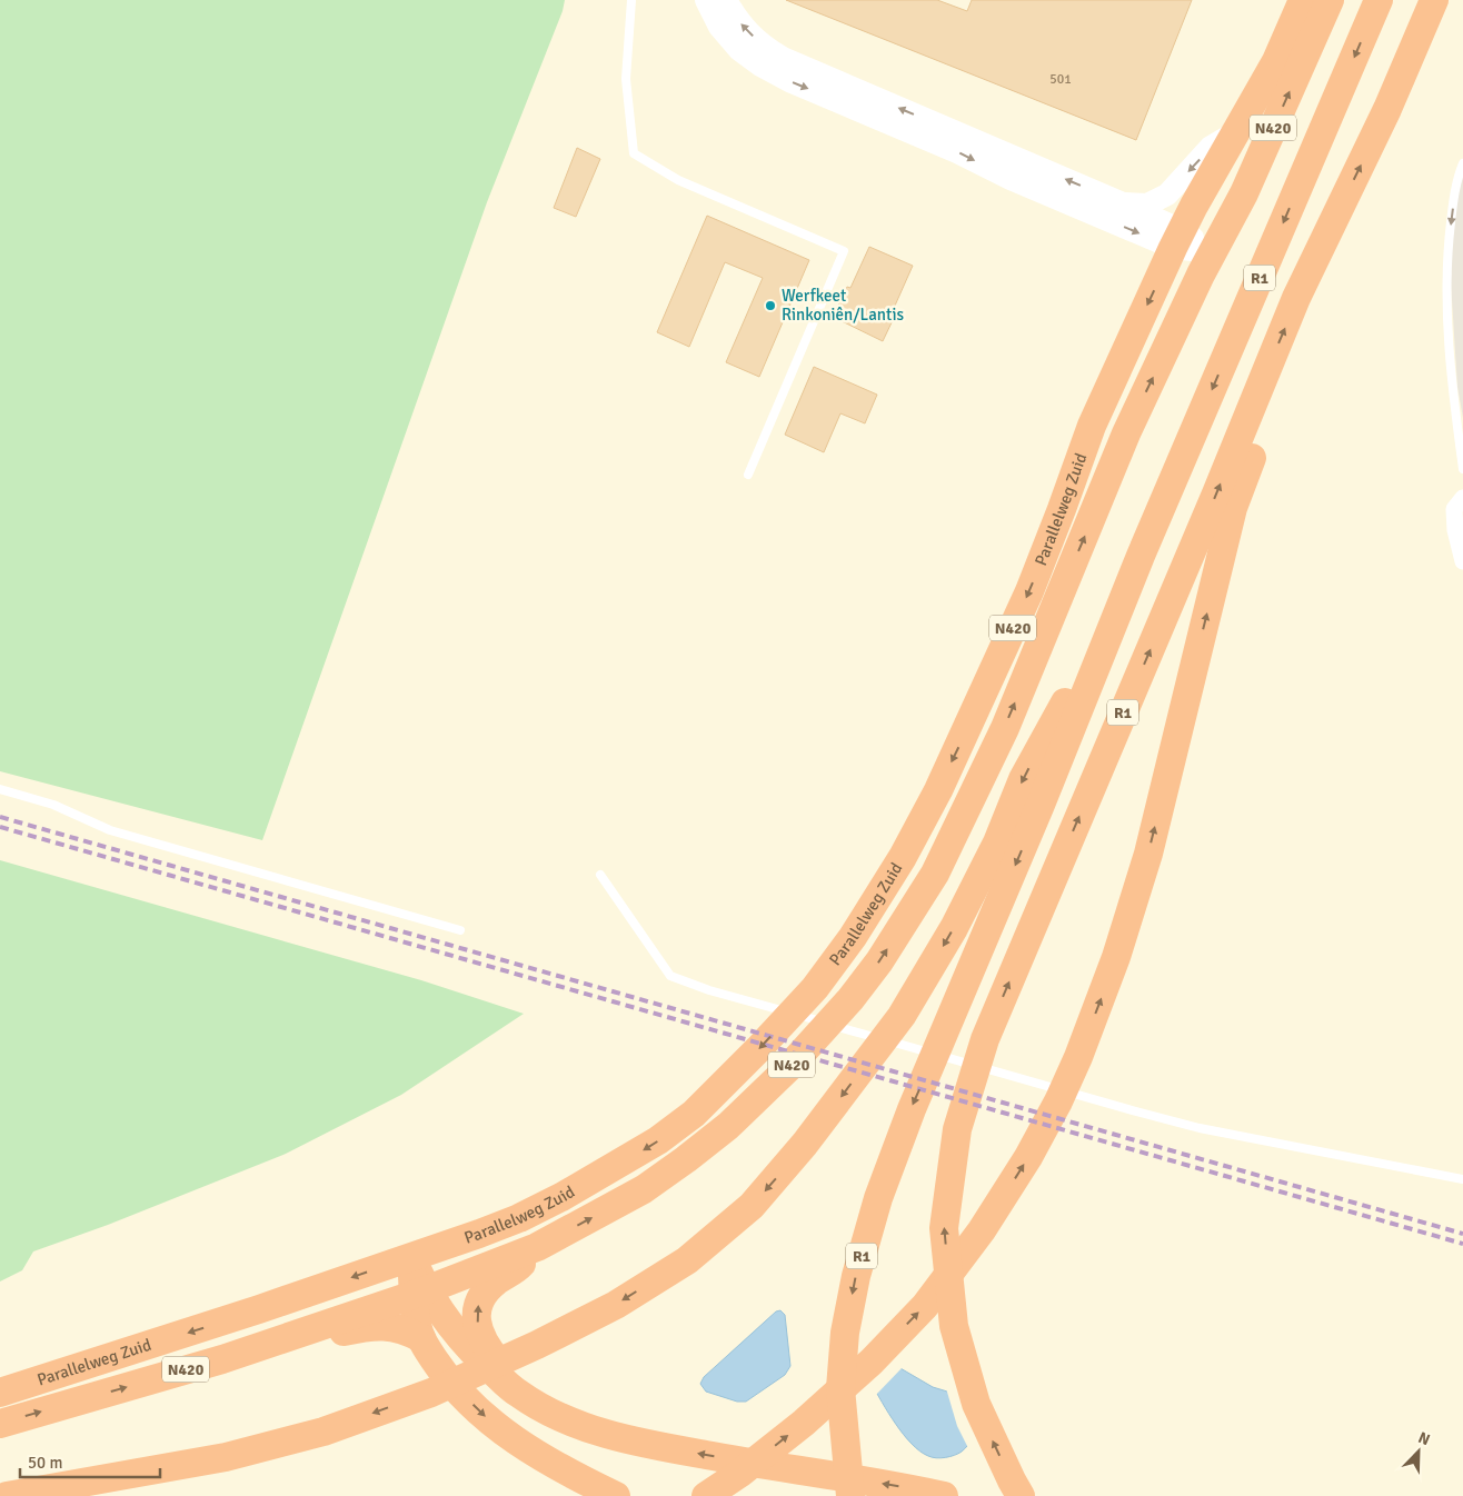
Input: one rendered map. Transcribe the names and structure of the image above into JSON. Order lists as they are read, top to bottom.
{
  "streets": {
    "highway": ["N420", "R1", "Parallelweg Zuid"]
  },
  "crossings": [
    ["N420", "Parallelweg Zuid"]
  ],
  "places": ["Werfkeet Rinkoniên/Lantis"],
  "house_numbers": ["501"],
  "scale_bar": "50 m",
  "north": "top right"
}
